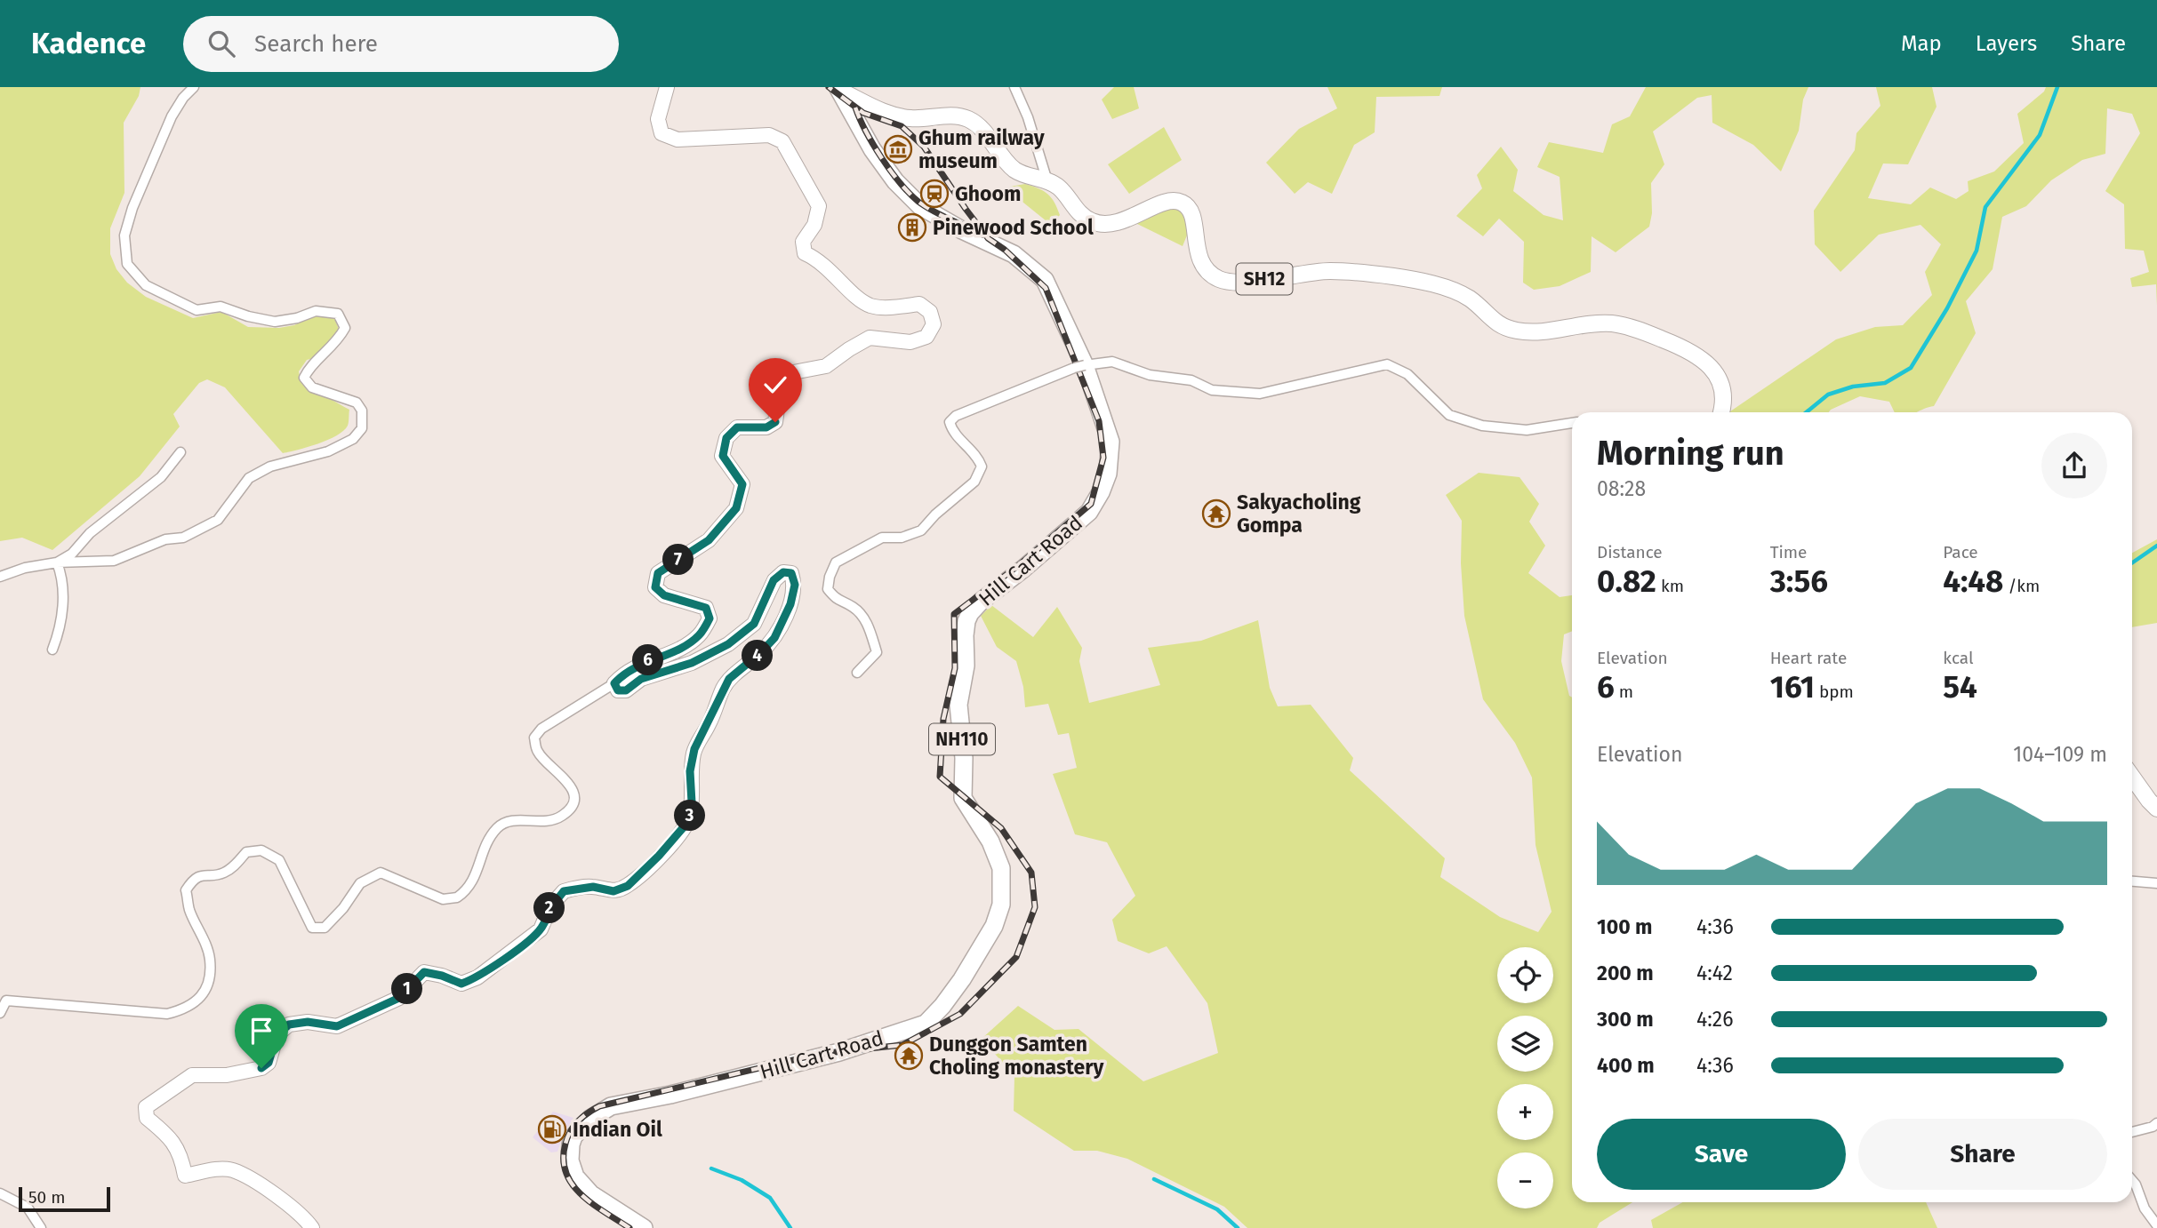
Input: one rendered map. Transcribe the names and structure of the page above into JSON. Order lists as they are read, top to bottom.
{
  "streets": {
    "highway": ["Hill Cart Road", "NH110"],
    "main road": ["SH12"]
  },
  "crossings": [
    ["SH12", "Hill Cart Road"]
  ],
  "places": {
    "museum": ["Ghum railway museum"],
    "station": ["Ghoom"],
    "building": ["Pinewood School"],
    "temple": ["Sakyacholing Gompa", "Dunggon Samten Choling monastery"],
    "fuel station": ["Indian Oil"]
  },
  "scale_bar": "50 m",
  "page": {
    "header": "Kadence",
    "search": "Search here",
    "nav": ["Map", "Layers", "Share"],
    "heading": ["Morning run", "08:28"],
    "stats": [
      ["Distance", "0.82 km"],
      ["Time", "3:56"],
      ["Pace", "4:48 /km"],
      ["Elevation", "6 m"],
      ["Heart rate", "161 bpm"],
      ["kcal", "54"]
    ],
    "pins": [
      "7",
      "4",
      "6",
      "3",
      "2",
      "1"
    ],
    "chart": ["Elevation", "104–109 m"],
    "list": [
      {
        "name": "100 m",
        "note": "4:36"
      },
      {
        "name": "200 m",
        "note": "4:42"
      },
      {
        "name": "300 m",
        "note": "4:26"
      },
      {
        "name": "400 m",
        "note": "4:36"
      }
    ],
    "map_buttons": ["+", "−"],
    "buttons": ["Save", "Share"],
    "scale": "50 m"
  }
}
